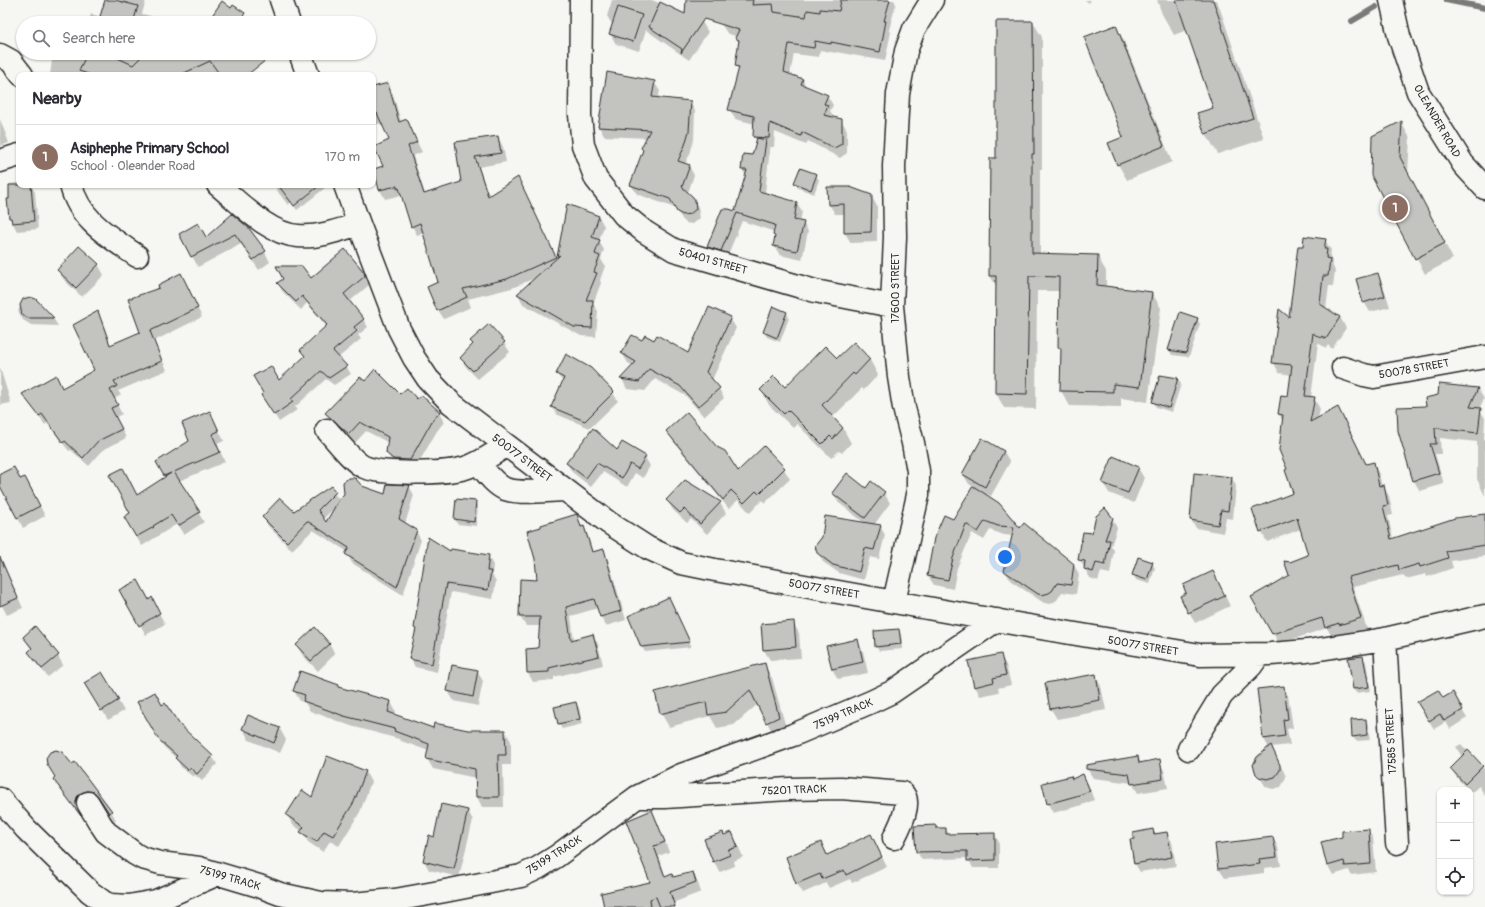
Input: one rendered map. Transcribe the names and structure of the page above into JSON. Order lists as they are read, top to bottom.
{
  "streets": {
    "street": [
      "OLEANDER ROAD",
      "50401 STREET",
      "17600 STREET",
      "50078 STREET",
      "50077 STREET",
      "75199 TRACK",
      "17585 STREET",
      "75201 TRACK"
    ]
  },
  "crossings": [
    ["50401 STREET", "17600 STREET"],
    ["17600 STREET", "50077 STREET"],
    ["50077 STREET", "75199 TRACK"],
    ["50077 STREET", "17585 STREET"],
    ["75199 TRACK", "75201 TRACK"]
  ],
  "page": {
    "search": "Search here",
    "heading": "Nearby",
    "list": [
      {
        "mark": "1",
        "name": "Asiphephe Primary School",
        "note": "School · Oleander Road",
        "value": "170 m"
      }
    ],
    "pins": "1",
    "map_buttons": ["+", "−"]
  }
}
